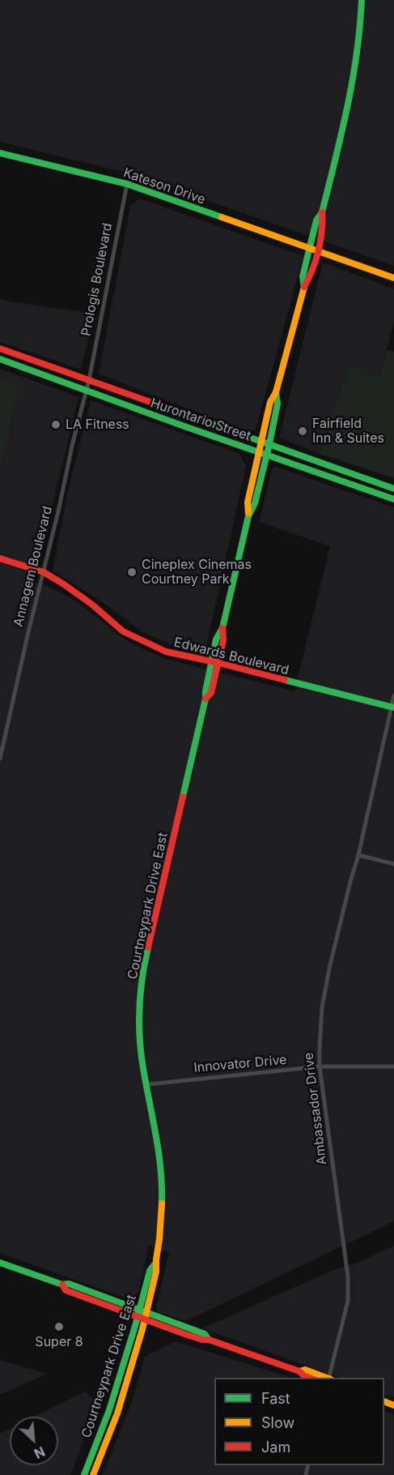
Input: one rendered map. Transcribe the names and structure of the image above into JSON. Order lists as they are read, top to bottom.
{
  "streets": {
    "main road": [
      "Kateson Drive",
      "Hurontario Street",
      "Edwards Boulevard",
      "Courtneypark Drive East"
    ],
    "street": [
      "Prologis Boulevard",
      "Annagem Boulevard",
      "Innovator Drive",
      "Ambassador Drive"
    ]
  },
  "crossings": [
    ["Kateson Drive", "Prologis Boulevard"],
    ["Prologis Boulevard", "Hurontario Street"],
    ["Prologis Boulevard", "Annagem Boulevard"],
    ["Hurontario Street", "Annagem Boulevard"],
    ["Hurontario Street", "Courtneypark Drive East"],
    ["Annagem Boulevard", "Edwards Boulevard"],
    ["Edwards Boulevard", "Courtneypark Drive East"],
    ["Edwards Boulevard", "Ambassador Drive"],
    ["Courtneypark Drive East", "Innovator Drive"],
    ["Innovator Drive", "Ambassador Drive"]
  ],
  "places": [
    "LA Fitness",
    "Fairfield Inn & Suites",
    "Cineplex Cinemas Courtney Park",
    "Super 8"
  ],
  "legend": ["Fast", "Slow", "Jam"],
  "north": "bottom right"
}
